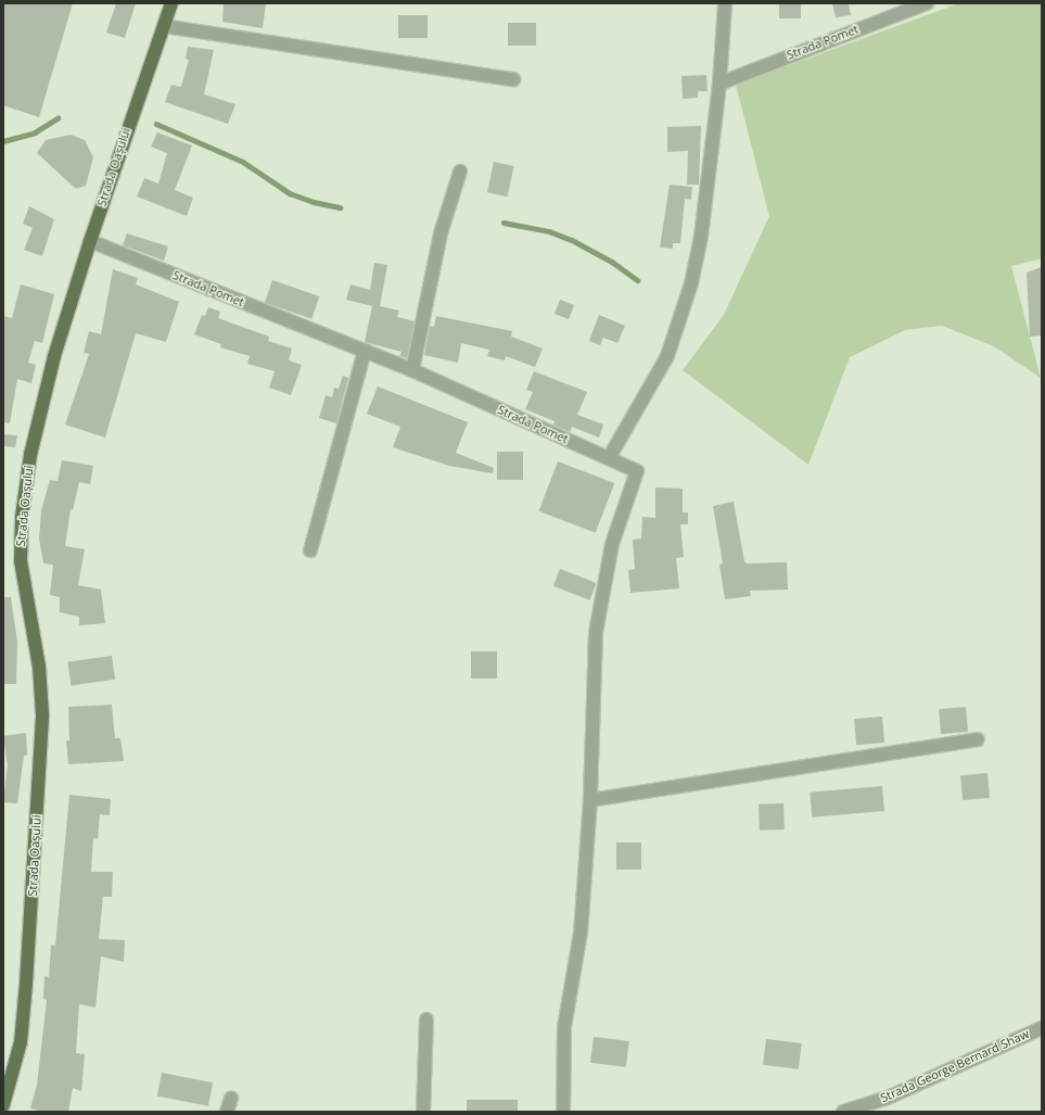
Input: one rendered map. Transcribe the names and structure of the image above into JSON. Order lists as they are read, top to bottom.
{
  "streets": {
    "main road": ["Strada Oașului"],
    "street": ["Strada Pomet", "Strada George Bernard Shaw"]
  },
  "crossings": [
    ["Strada Pomet", "Strada Oașului"]
  ]
}
